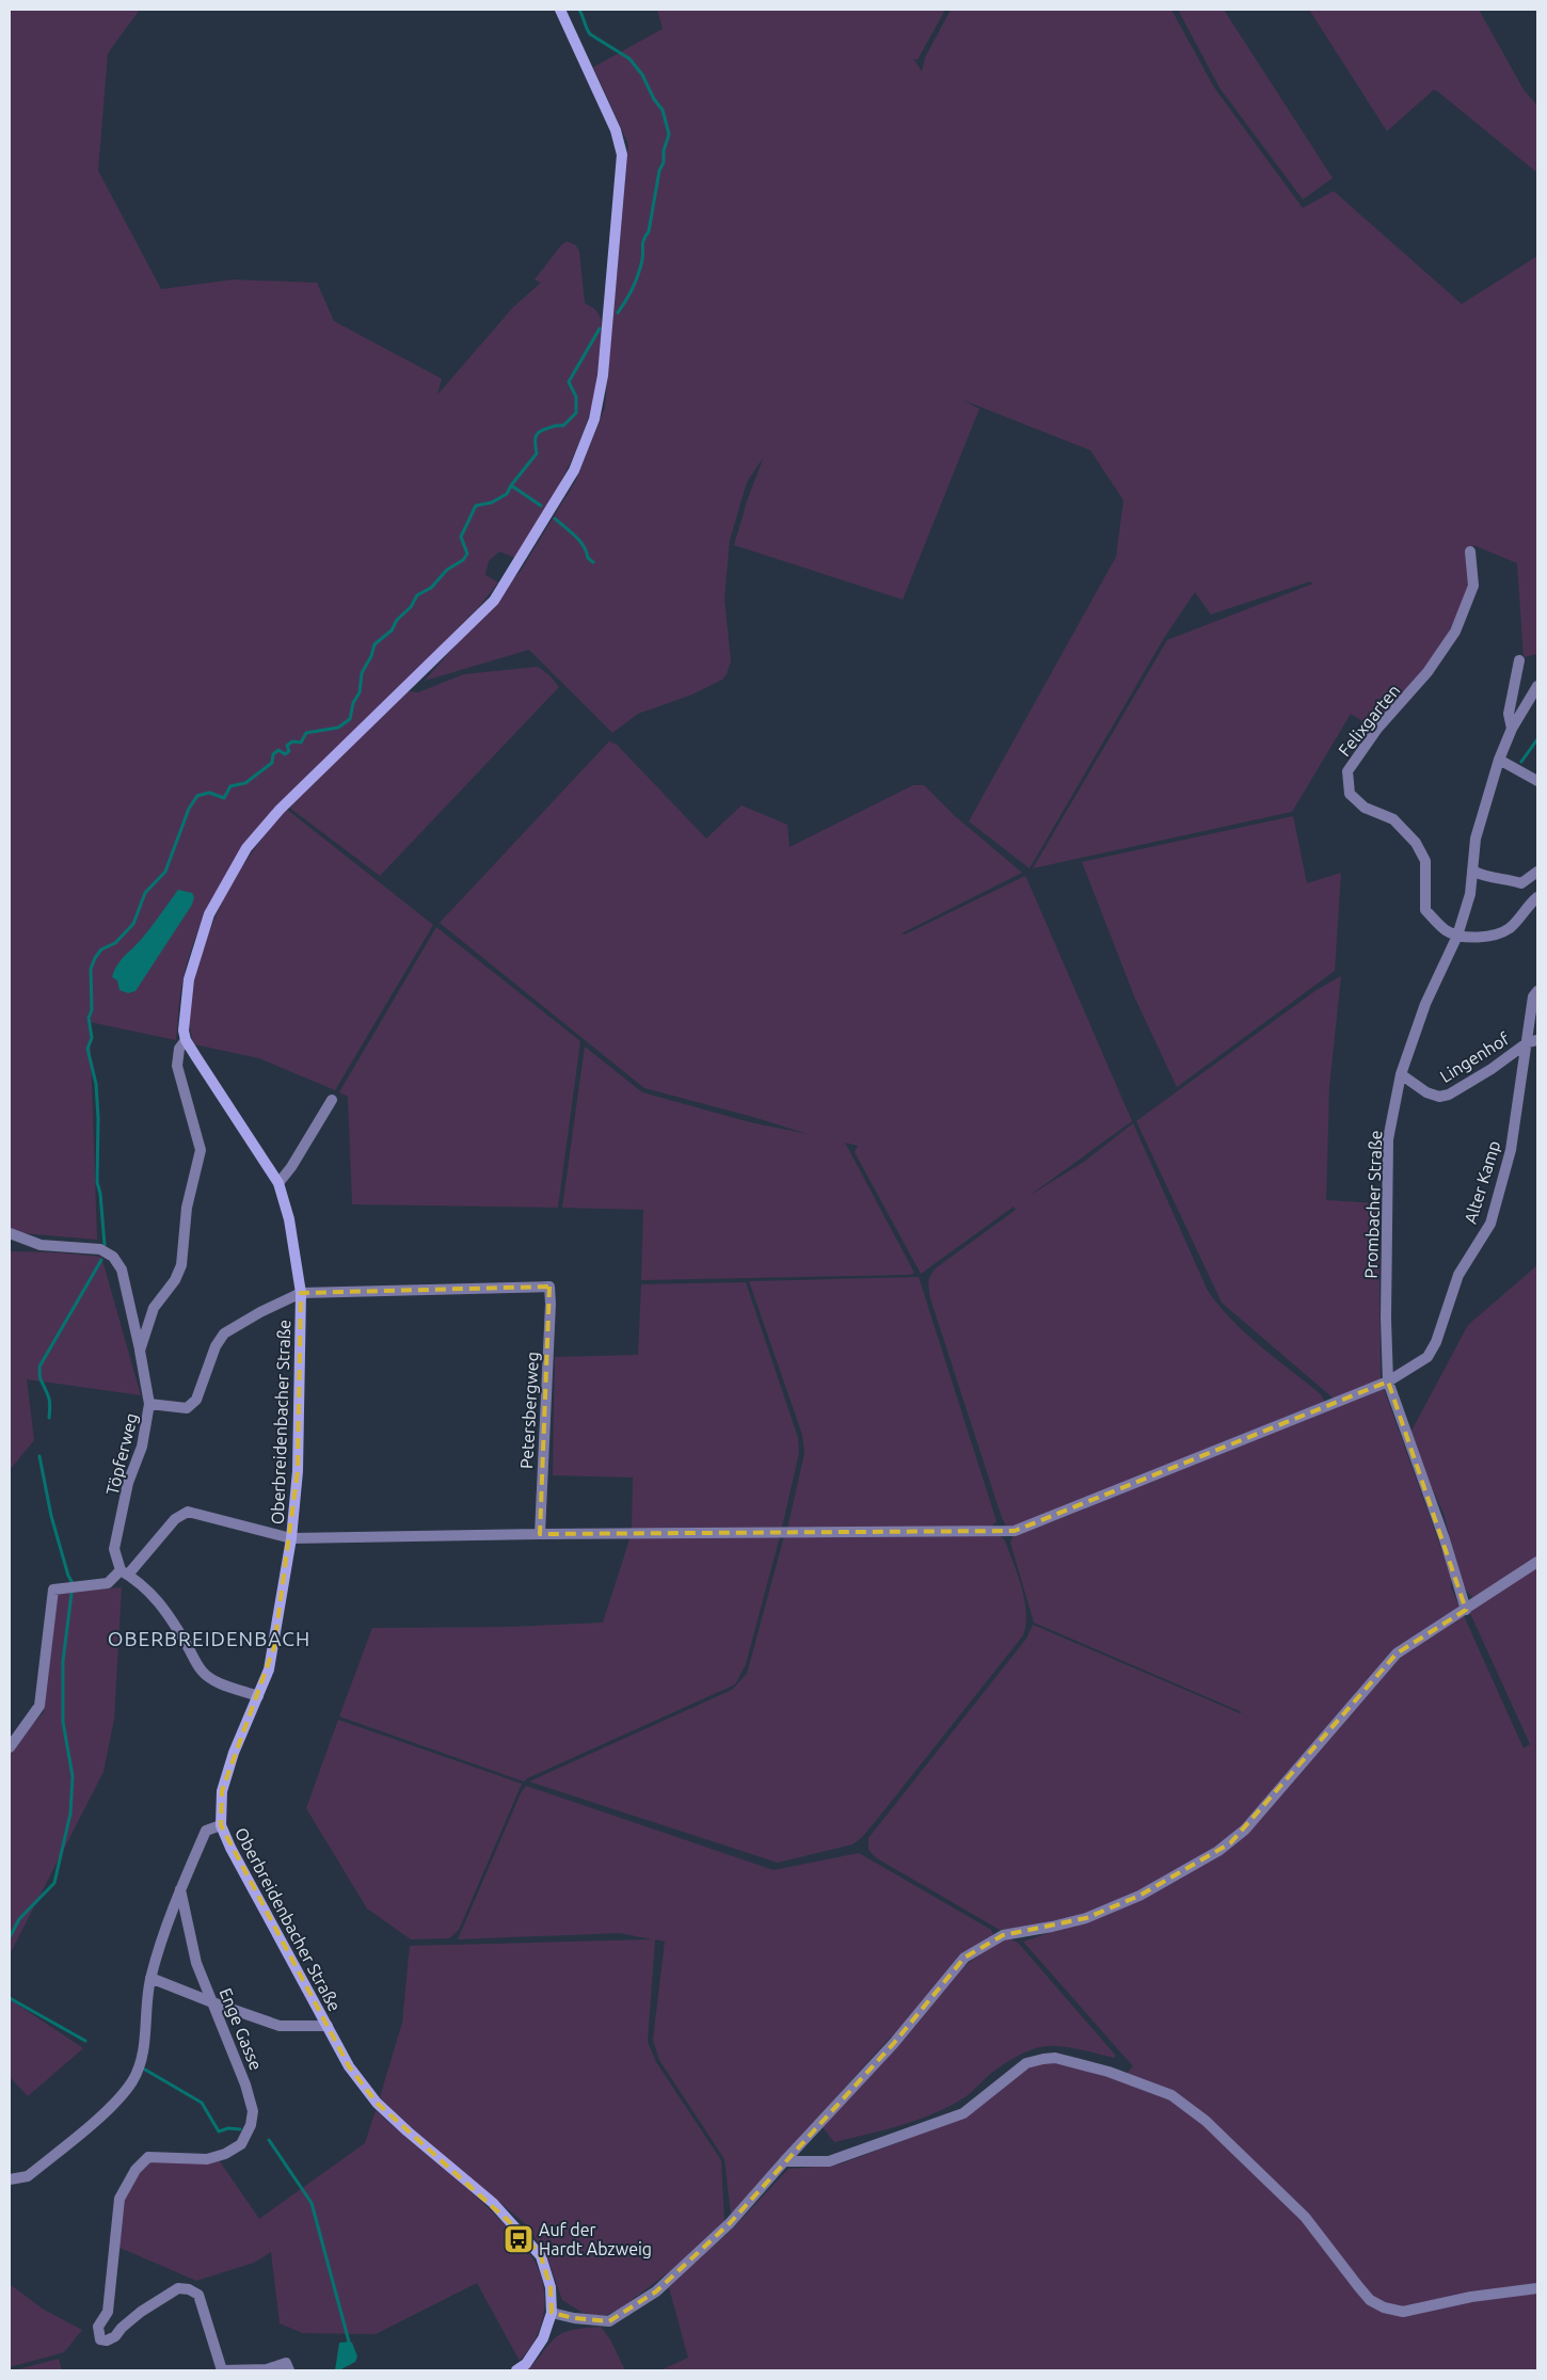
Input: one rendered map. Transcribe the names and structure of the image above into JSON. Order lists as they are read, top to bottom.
{
  "streets": {
    "street": [
      "Felixgarten",
      "Lingenhof",
      "Alter Kamp",
      "Prombacher Straße",
      "Petersbergweg",
      "Oberbreidenbacher Straße",
      "Töpferweg",
      "Enge Gasse"
    ]
  },
  "crossings": [
    ["Felixgarten", "Prombacher Straße"],
    ["Lingenhof", "Alter Kamp"],
    ["Lingenhof", "Prombacher Straße"],
    ["Alter Kamp", "Prombacher Straße"],
    ["Alter Kamp", "Petersbergweg"],
    ["Petersbergweg", "Oberbreidenbacher Straße"],
    ["Oberbreidenbacher Straße", "Töpferweg"]
  ],
  "districts": ["OBERBREIDENBACH"],
  "places": {
    "bus stop": ["Auf der Hardt Abzweig"]
  }
}
